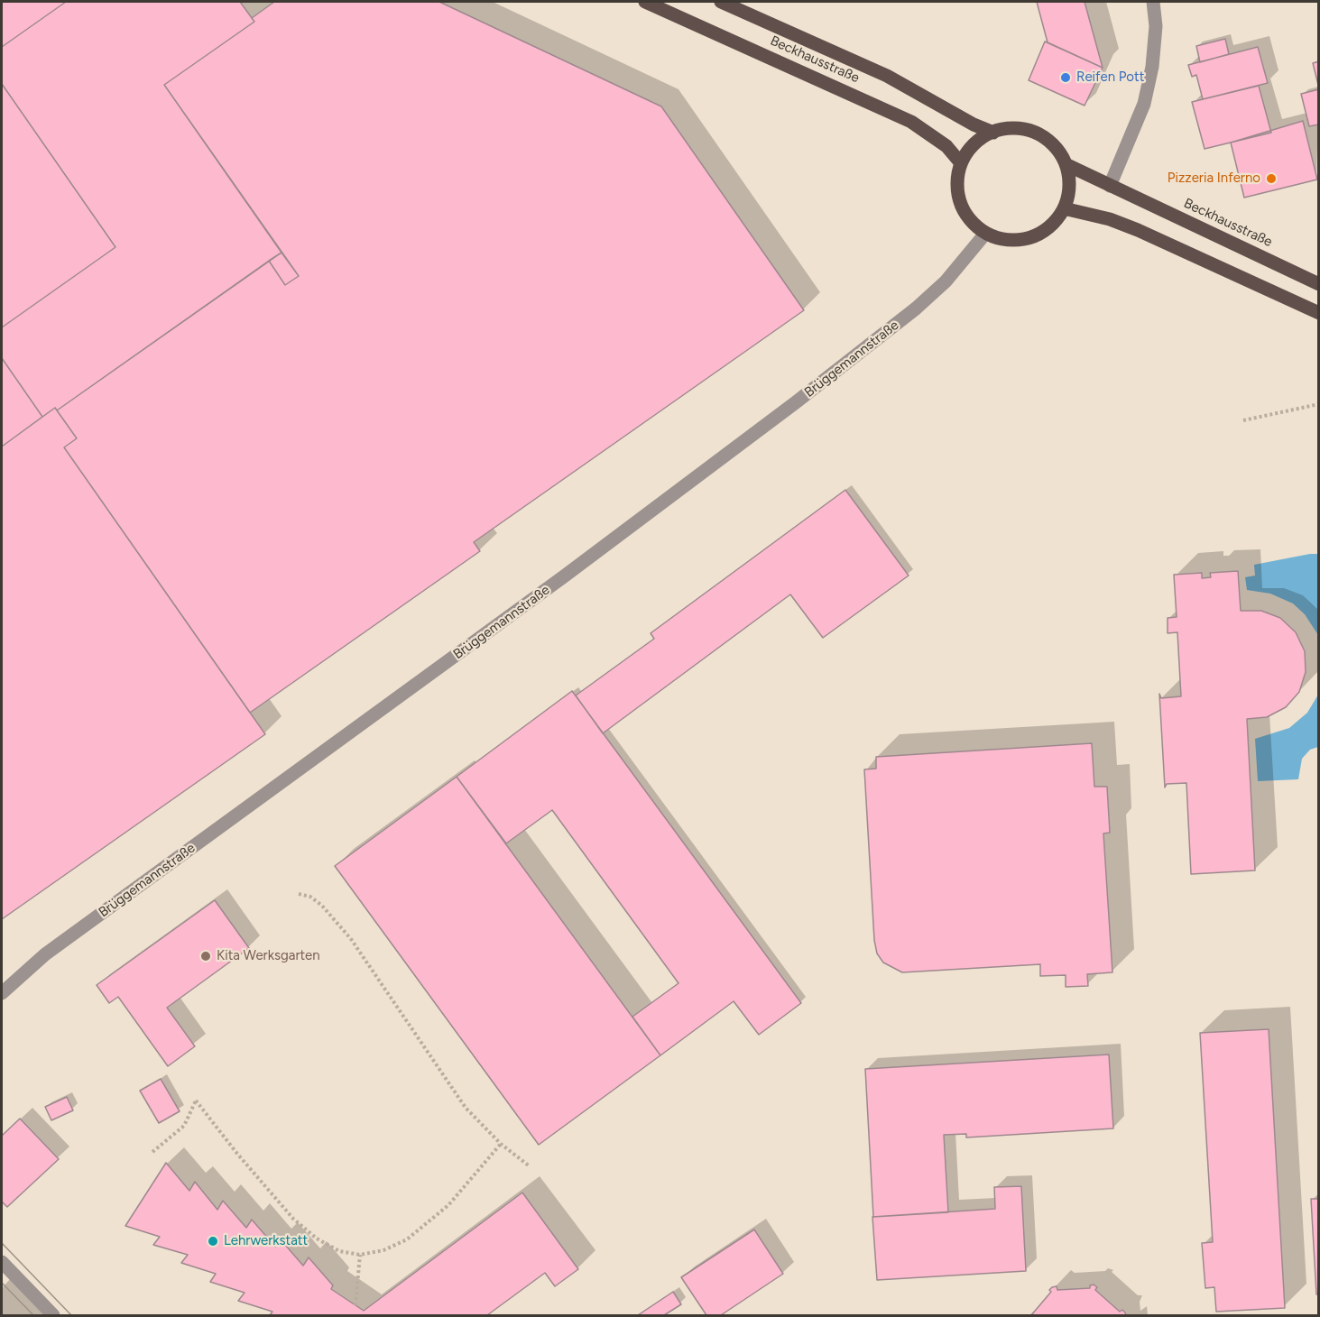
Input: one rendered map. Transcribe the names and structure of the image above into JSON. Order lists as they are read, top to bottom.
{
  "streets": {
    "main road": ["Beckhausstraße"],
    "street": ["Brüggemannstraße"]
  },
  "crossings": [
    ["Beckhausstraße", "Brüggemannstraße"]
  ],
  "places": [
    "Reifen Pott",
    "Pizzeria Inferno",
    "Kita Werksgarten",
    "Lehrwerkstatt"
  ]
}
